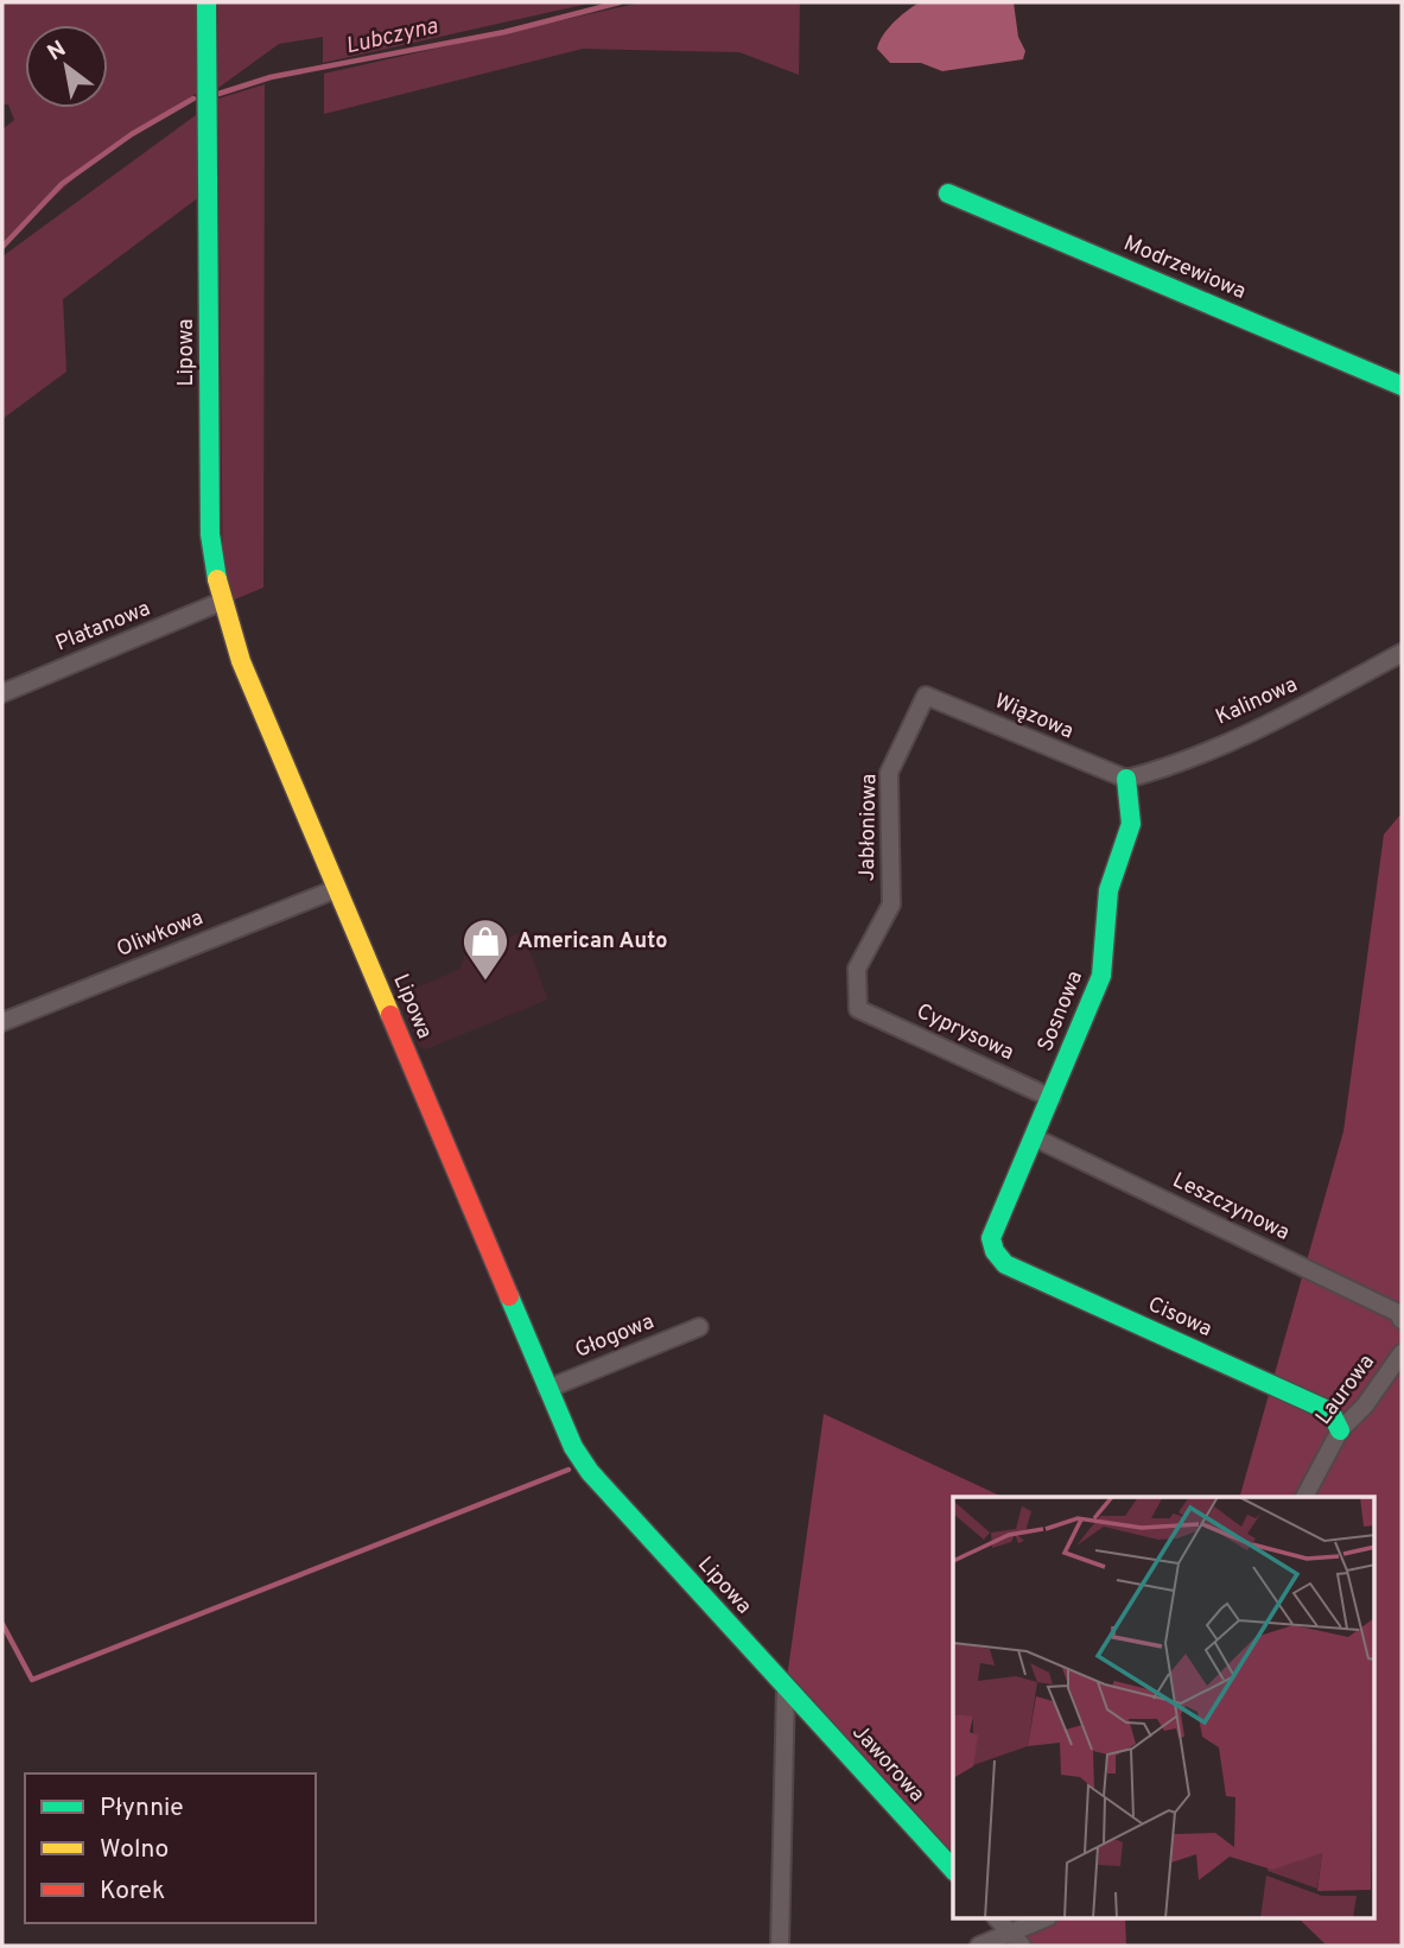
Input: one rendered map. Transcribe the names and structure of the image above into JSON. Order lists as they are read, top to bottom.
{
  "streets": {
    "street": [
      "Modrzewiowa",
      "Lipowa",
      "Platanowa",
      "Kalinowa",
      "Wiązowa",
      "Jabłoniowa",
      "Oliwkowa",
      "Sosnowa",
      "Cyprysowa",
      "Leszczynowa",
      "Cisowa",
      "Głogowa",
      "Laurowa",
      "Jaworowa"
    ]
  },
  "crossings": [
    ["Lipowa", "Platanowa"],
    ["Lipowa", "Oliwkowa"],
    ["Lipowa", "Głogowa"],
    ["Lipowa", "Jaworowa"],
    ["Kalinowa", "Wiązowa"],
    ["Kalinowa", "Sosnowa"],
    ["Wiązowa", "Jabłoniowa"],
    ["Wiązowa", "Sosnowa"],
    ["Jabłoniowa", "Cyprysowa"],
    ["Sosnowa", "Cyprysowa"],
    ["Sosnowa", "Leszczynowa"],
    ["Sosnowa", "Cisowa"],
    ["Cisowa", "Laurowa"]
  ],
  "water": ["Lubczyna"],
  "places": {
    "shop": ["American Auto"]
  },
  "legend": ["Płynnie", "Wolno", "Korek"],
  "north": "top left"
}
